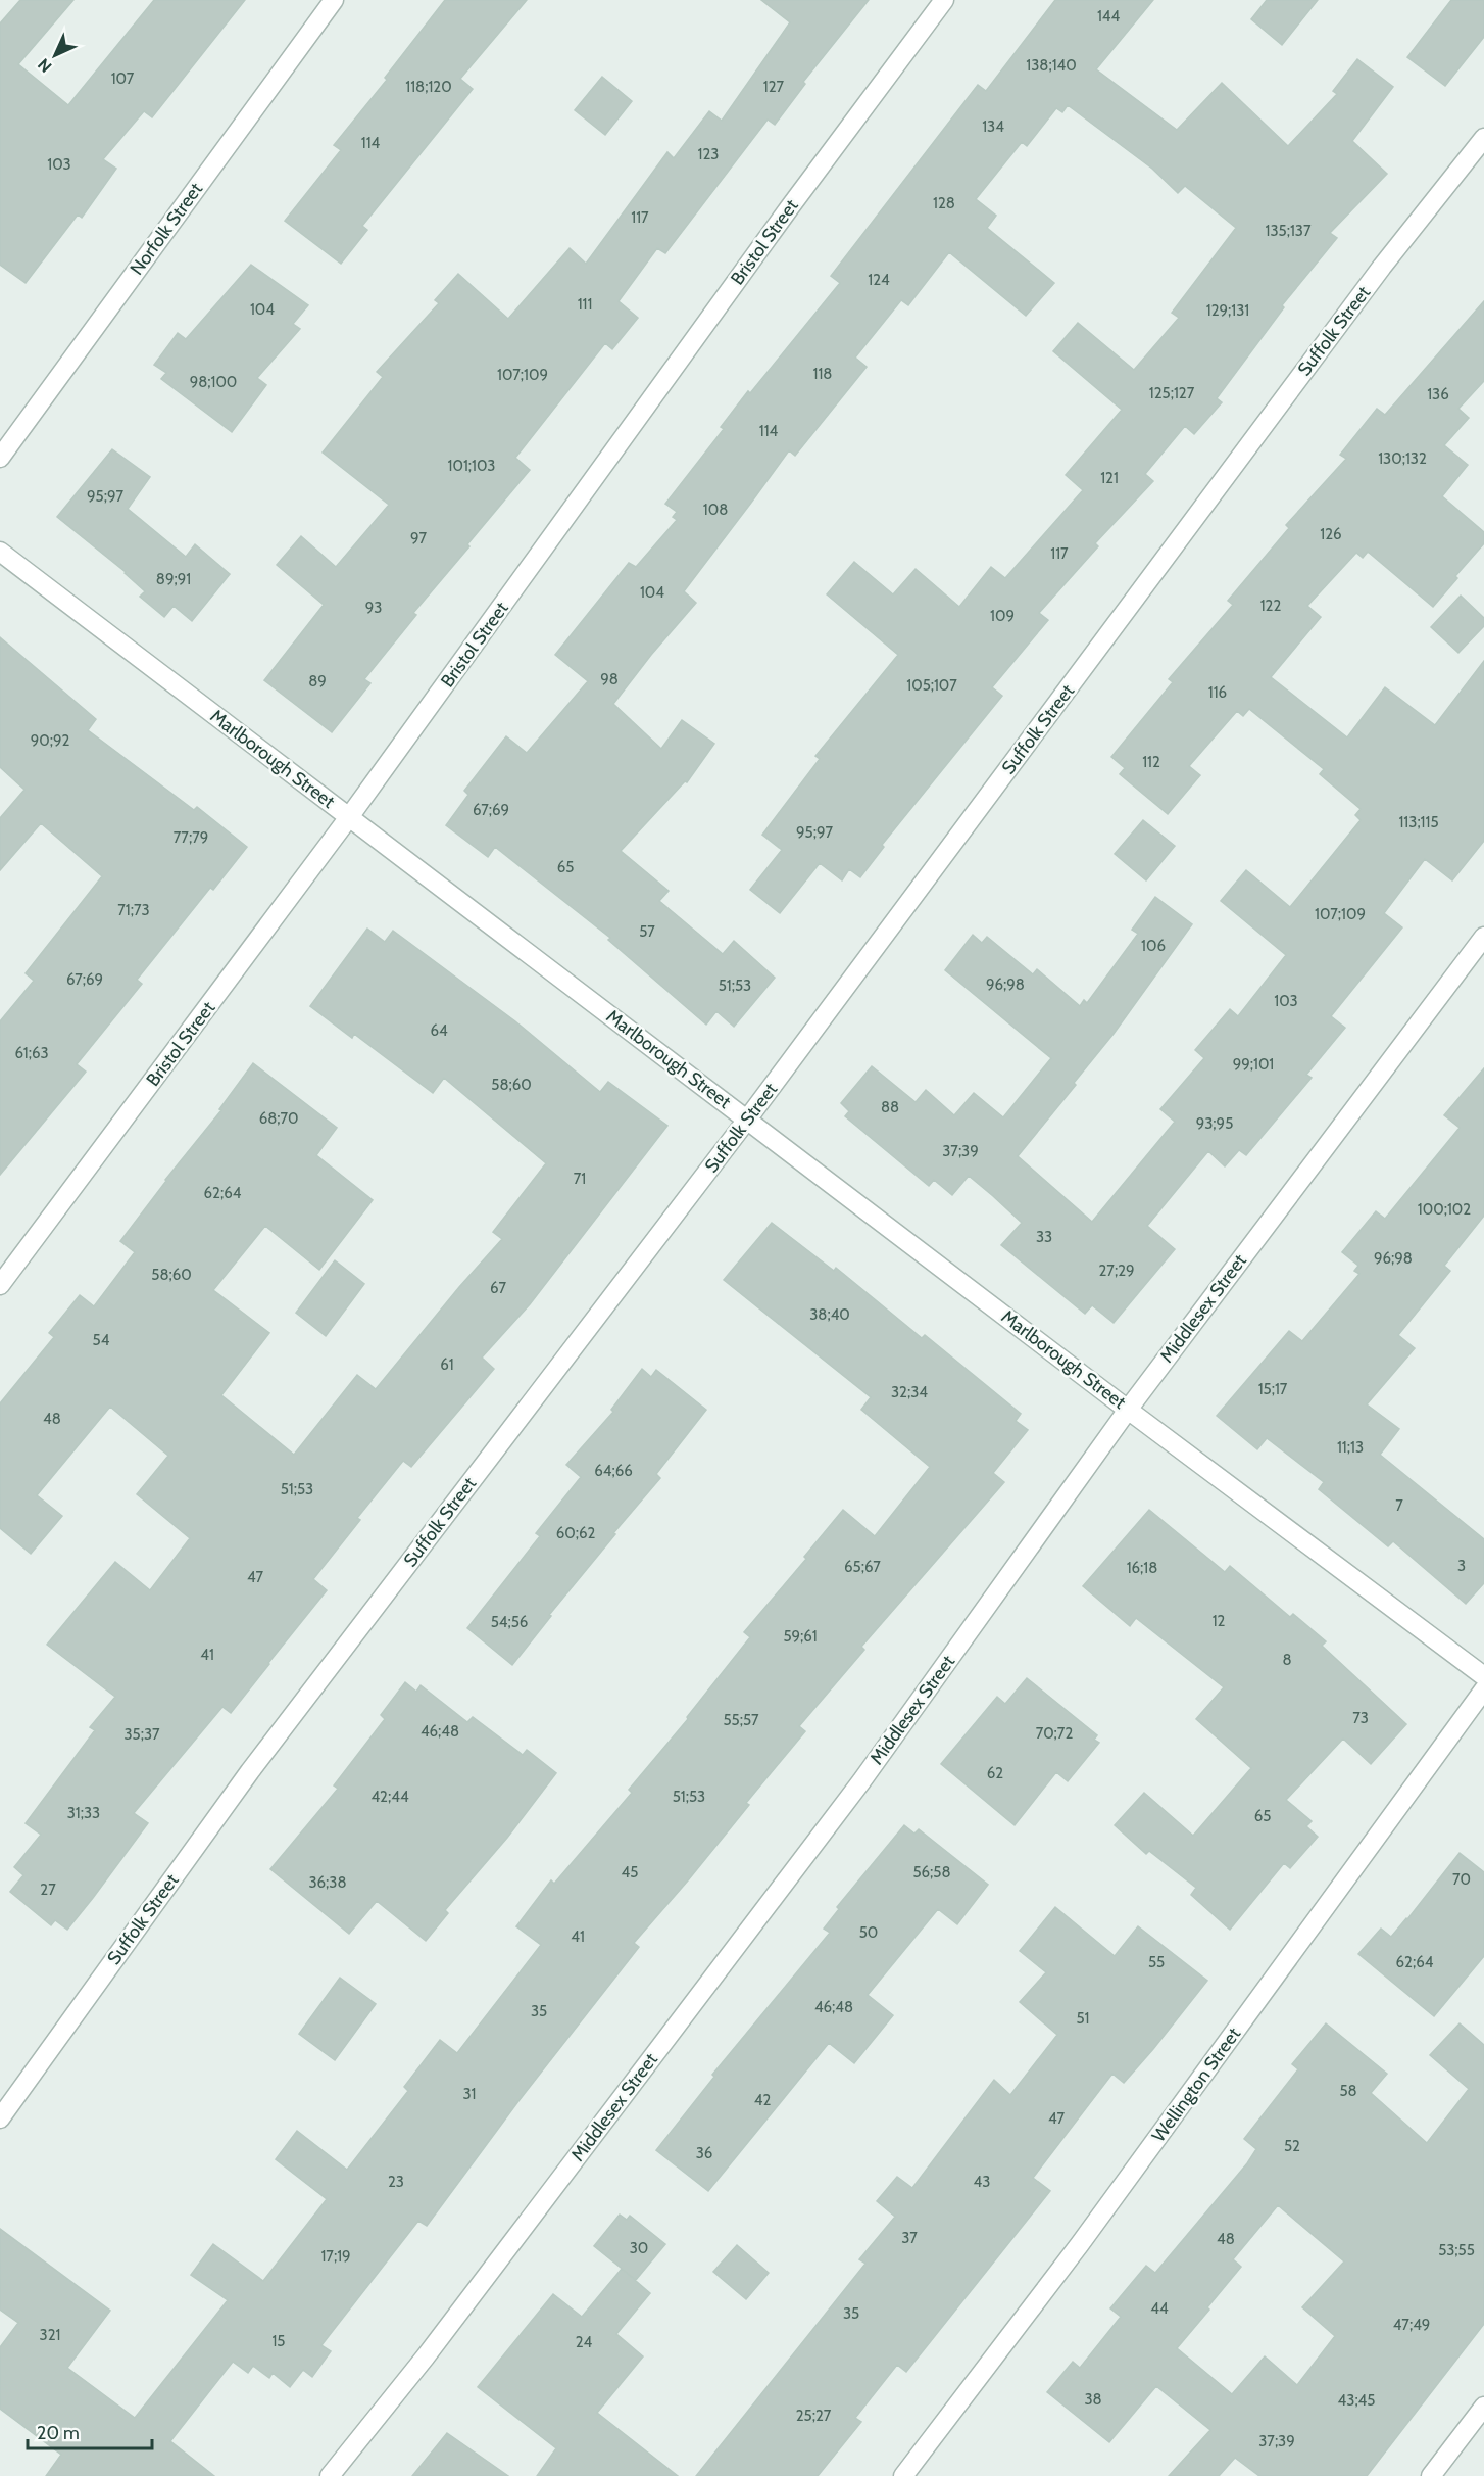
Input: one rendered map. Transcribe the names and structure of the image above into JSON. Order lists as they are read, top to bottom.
{
  "streets": {
    "street": [
      "Norfolk Street",
      "Bristol Street",
      "Suffolk Street",
      "Marlborough Street",
      "Middlesex Street",
      "Wellington Street"
    ]
  },
  "crossings": [
    ["Bristol Street", "Marlborough Street"],
    ["Suffolk Street", "Marlborough Street"],
    ["Marlborough Street", "Middlesex Street"]
  ],
  "house_numbers": [
    "144",
    "138;140",
    "107",
    "118;120",
    "127",
    "134",
    "114",
    "123",
    "103",
    "128",
    "117",
    "135;137",
    "124",
    "111",
    "104",
    "129;131",
    "118",
    "107;109",
    "98;100",
    "125;127",
    "136",
    "114",
    "130;132",
    "101;103",
    "121",
    "95;97",
    "108",
    "126",
    "97",
    "117",
    "89;91",
    "104",
    "122",
    "93",
    "109",
    "98",
    "89",
    "105;107",
    "116",
    "90;92",
    "112",
    "67;69",
    "113;115",
    "95;97",
    "77;79",
    "65",
    "71;73",
    "107;109",
    "57",
    "106",
    "67;69",
    "96;98",
    "51;53",
    "103",
    "64",
    "61;63",
    "99;101",
    "58;60",
    "88",
    "68;70",
    "93;95",
    "37;39",
    "71",
    "62;64",
    "100;102",
    "33",
    "96;98",
    "27;29",
    "58;60",
    "67",
    "38;40",
    "54",
    "61",
    "15;17",
    "32;34",
    "48",
    "11;13",
    "64;66",
    "51;53",
    "7",
    "60;62",
    "3",
    "65;67",
    "16;18",
    "47",
    "12",
    "54;56",
    "59;61",
    "41",
    "8",
    "73",
    "55;57",
    "46;48",
    "70;72",
    "35;37",
    "62",
    "42;44",
    "51;53",
    "31;33",
    "65",
    "45",
    "56;58",
    "70",
    "36;38",
    "27",
    "50",
    "41",
    "55",
    "62;64",
    "46;48",
    "35",
    "51",
    "58",
    "31",
    "42",
    "47",
    "52",
    "36",
    "23",
    "43",
    "37",
    "48",
    "30",
    "53;55",
    "17;19",
    "44",
    "35",
    "47;49",
    "321",
    "15",
    "24",
    "38",
    "43;45",
    "25;27",
    "37;39"
  ],
  "scale_bar": "20 m",
  "north": "bottom left"
}
